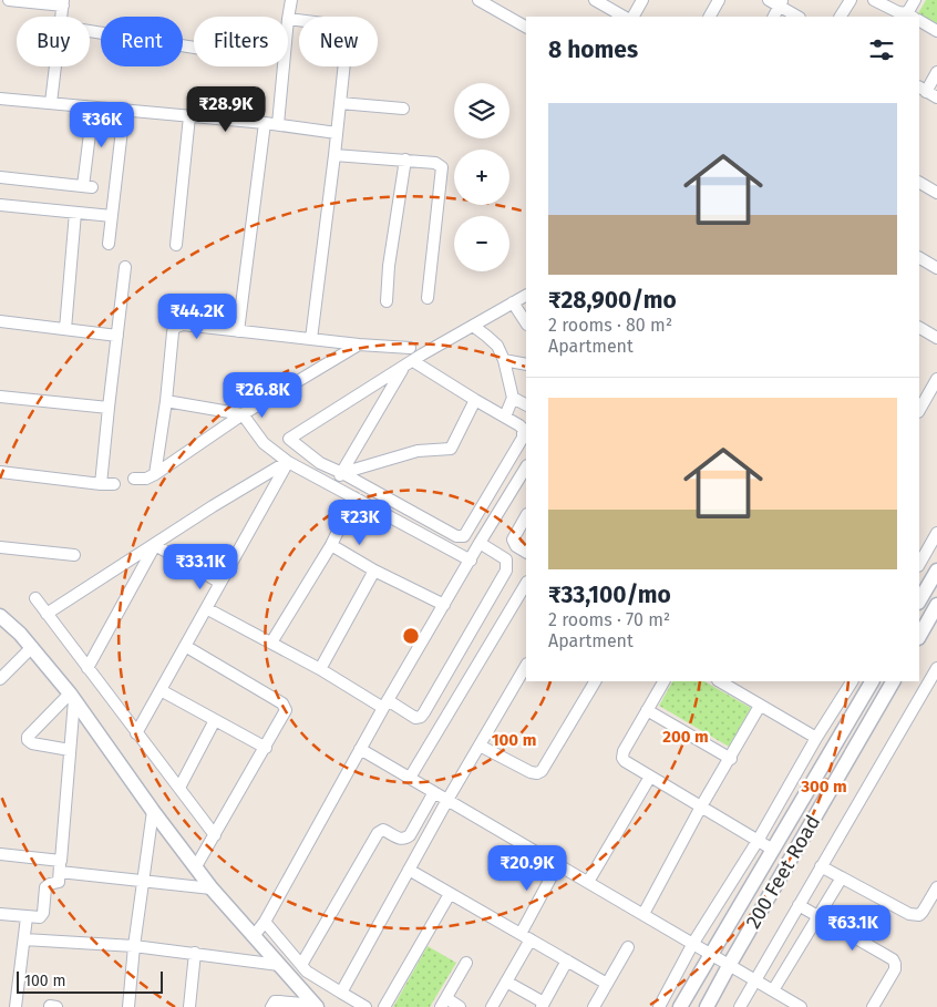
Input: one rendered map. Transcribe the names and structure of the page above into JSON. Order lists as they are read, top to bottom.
{
  "streets": {
    "street": ["200 Feet Road"]
  },
  "scale_bar": "100 m",
  "page": {
    "chip": [
      "Buy",
      "Rent",
      "Filters",
      "New"
    ],
    "heading": "8 homes",
    "map_buttons": ["+", "−"],
    "list": [
      {
        "name": "₹28,900/mo",
        "note": "2 rooms · 80 m² · Apartment"
      },
      {
        "name": "₹33,100/mo",
        "note": "2 rooms · 70 m² · Apartment"
      }
    ],
    "price": [
      "₹28.9K",
      "₹36K",
      "₹44.2K",
      "₹26.8K",
      "₹23K",
      "₹33.1K",
      "₹20.9K",
      "₹63.1K"
    ],
    "scale": "100 m"
  },
  "rings": ["200 m", "100 m", "300 m"]
}
